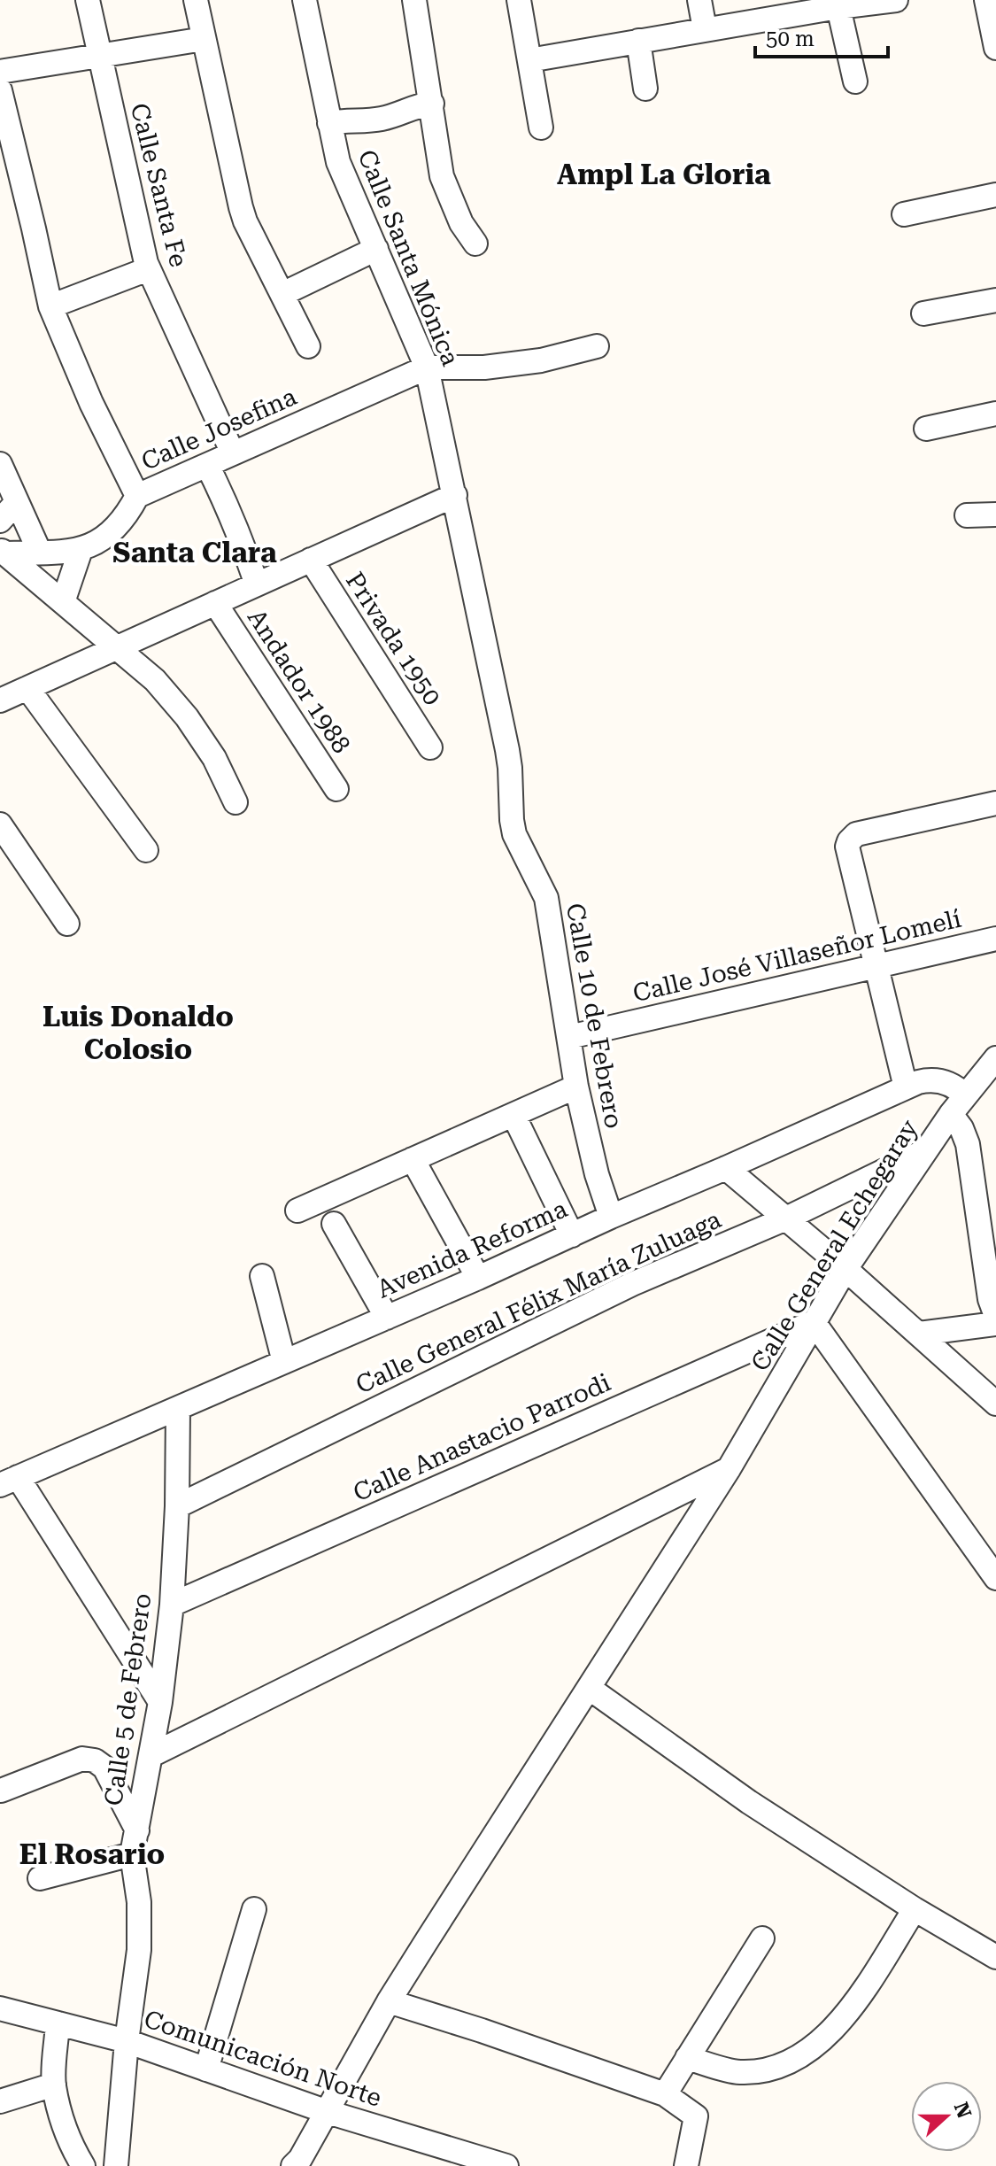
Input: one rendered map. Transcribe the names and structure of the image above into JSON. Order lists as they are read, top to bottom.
{
  "streets": {
    "street": [
      "Calle Santa Fe",
      "Calle Santa Mónica",
      "Calle Josefina",
      "Privada 1950",
      "Andador 1988",
      "Calle José Villaseñor Lomelí",
      "Calle 10 de Febrero",
      "Calle General Echegaray",
      "Avenida Reforma",
      "Calle General Félix María Zuluaga",
      "Calle Anastacio Parrodi",
      "Calle 5 de Febrero",
      "Comunicación Norte"
    ]
  },
  "crossings": [
    ["Calle Santa Fe", "Calle Josefina"],
    ["Calle Santa Mónica", "Calle Josefina"],
    ["Calle Santa Mónica", "Calle 10 de Febrero"],
    ["Calle José Villaseñor Lomelí", "Calle 10 de Febrero"],
    ["Calle 10 de Febrero", "Avenida Reforma"],
    ["Calle General Echegaray", "Avenida Reforma"],
    ["Calle General Echegaray", "Calle General Félix María Zuluaga"],
    ["Calle General Echegaray", "Calle Anastacio Parrodi"],
    ["Calle General Echegaray", "Comunicación Norte"],
    ["Avenida Reforma", "Calle 5 de Febrero"],
    ["Calle General Félix María Zuluaga", "Calle 5 de Febrero"],
    ["Calle Anastacio Parrodi", "Calle 5 de Febrero"],
    ["Calle 5 de Febrero", "Comunicación Norte"]
  ],
  "districts": [
    "Ampl La Gloria",
    "Santa Clara",
    "Luis Donaldo Colosio",
    "El Rosario"
  ],
  "scale_bar": "50 m",
  "north": "right"
}
